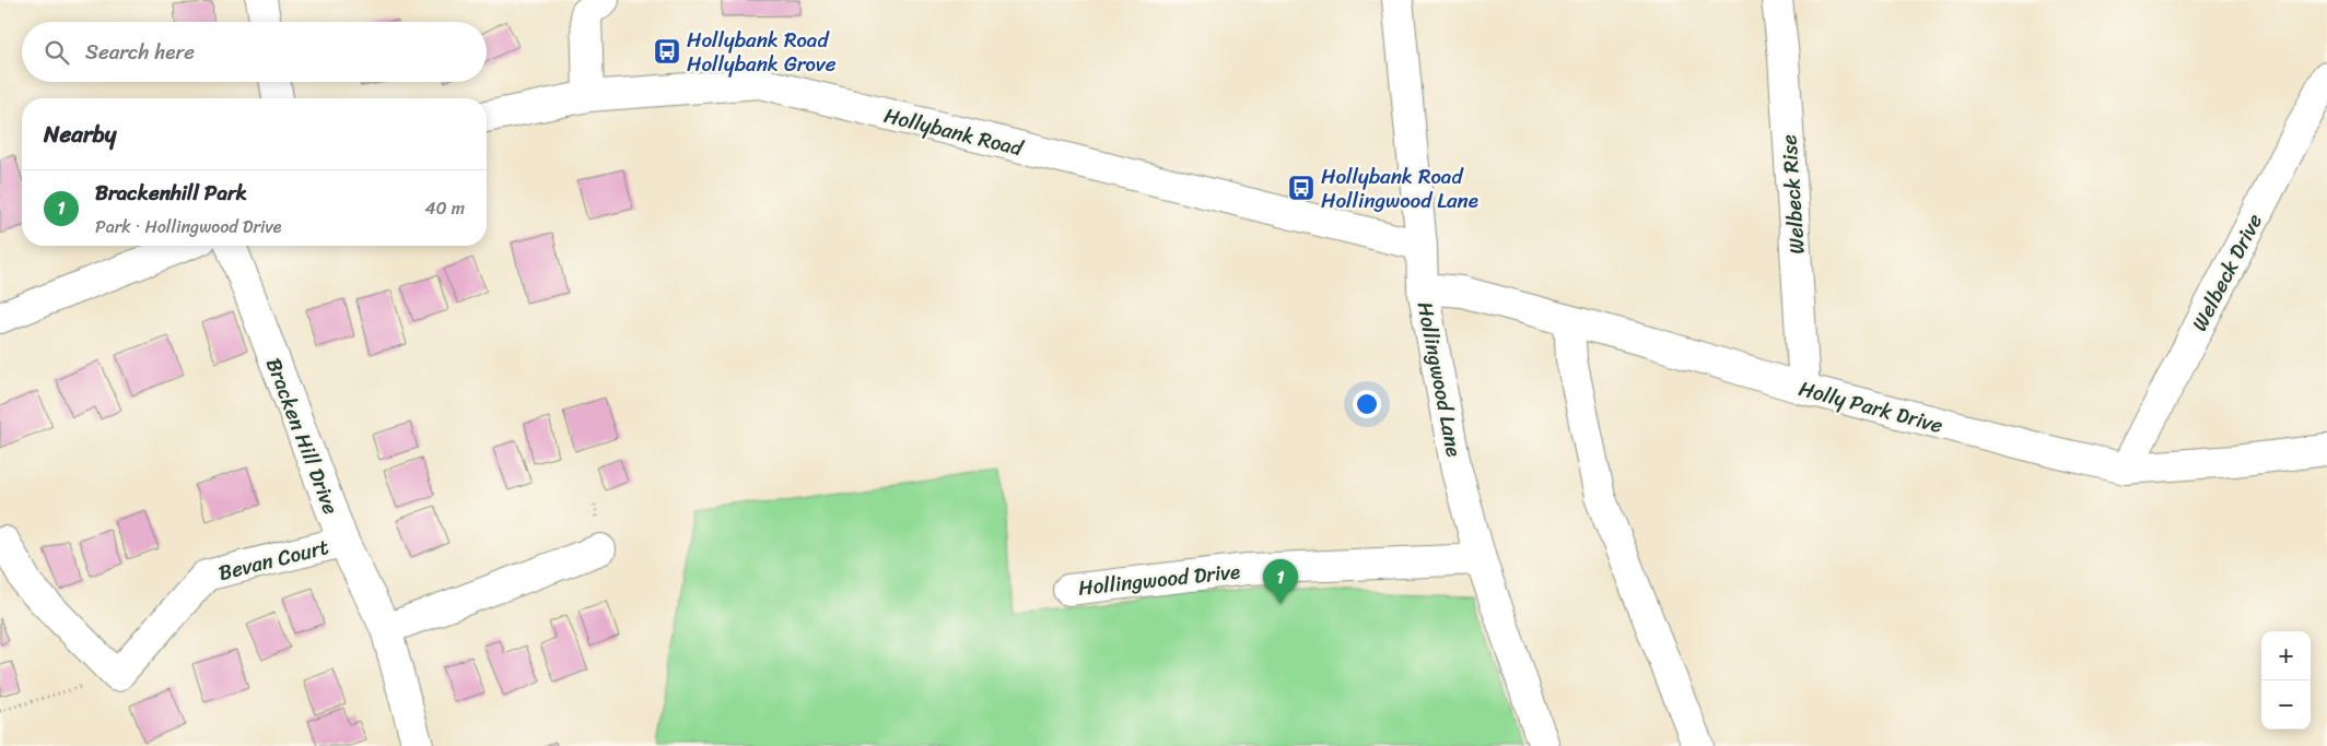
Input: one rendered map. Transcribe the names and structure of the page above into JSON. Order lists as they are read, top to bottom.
{
  "streets": {
    "street": [
      "Hollybank Road",
      "Welbeck Rise",
      "Welbeck Drive",
      "Hollingwood Lane",
      "Holly Park Drive",
      "Bracken Hill Drive",
      "Bevan Court",
      "Hollingwood Drive"
    ]
  },
  "crossings": [
    ["Hollybank Road", "Hollingwood Lane"],
    ["Welbeck Rise", "Holly Park Drive"],
    ["Welbeck Drive", "Holly Park Drive"],
    ["Hollingwood Lane", "Holly Park Drive"],
    ["Hollingwood Lane", "Hollingwood Drive"],
    ["Bracken Hill Drive", "Bevan Court"]
  ],
  "places": {
    "bus stop": ["Hollybank Road Hollybank Grove", "Hollybank Road Hollingwood Lane"]
  },
  "page": {
    "search": "Search here",
    "heading": "Nearby",
    "list": [
      {
        "mark": "1",
        "name": "Brackenhill Park",
        "note": "Park · Hollingwood Drive",
        "value": "40 m"
      }
    ],
    "pins": "1",
    "map_buttons": ["+", "−"]
  }
}
